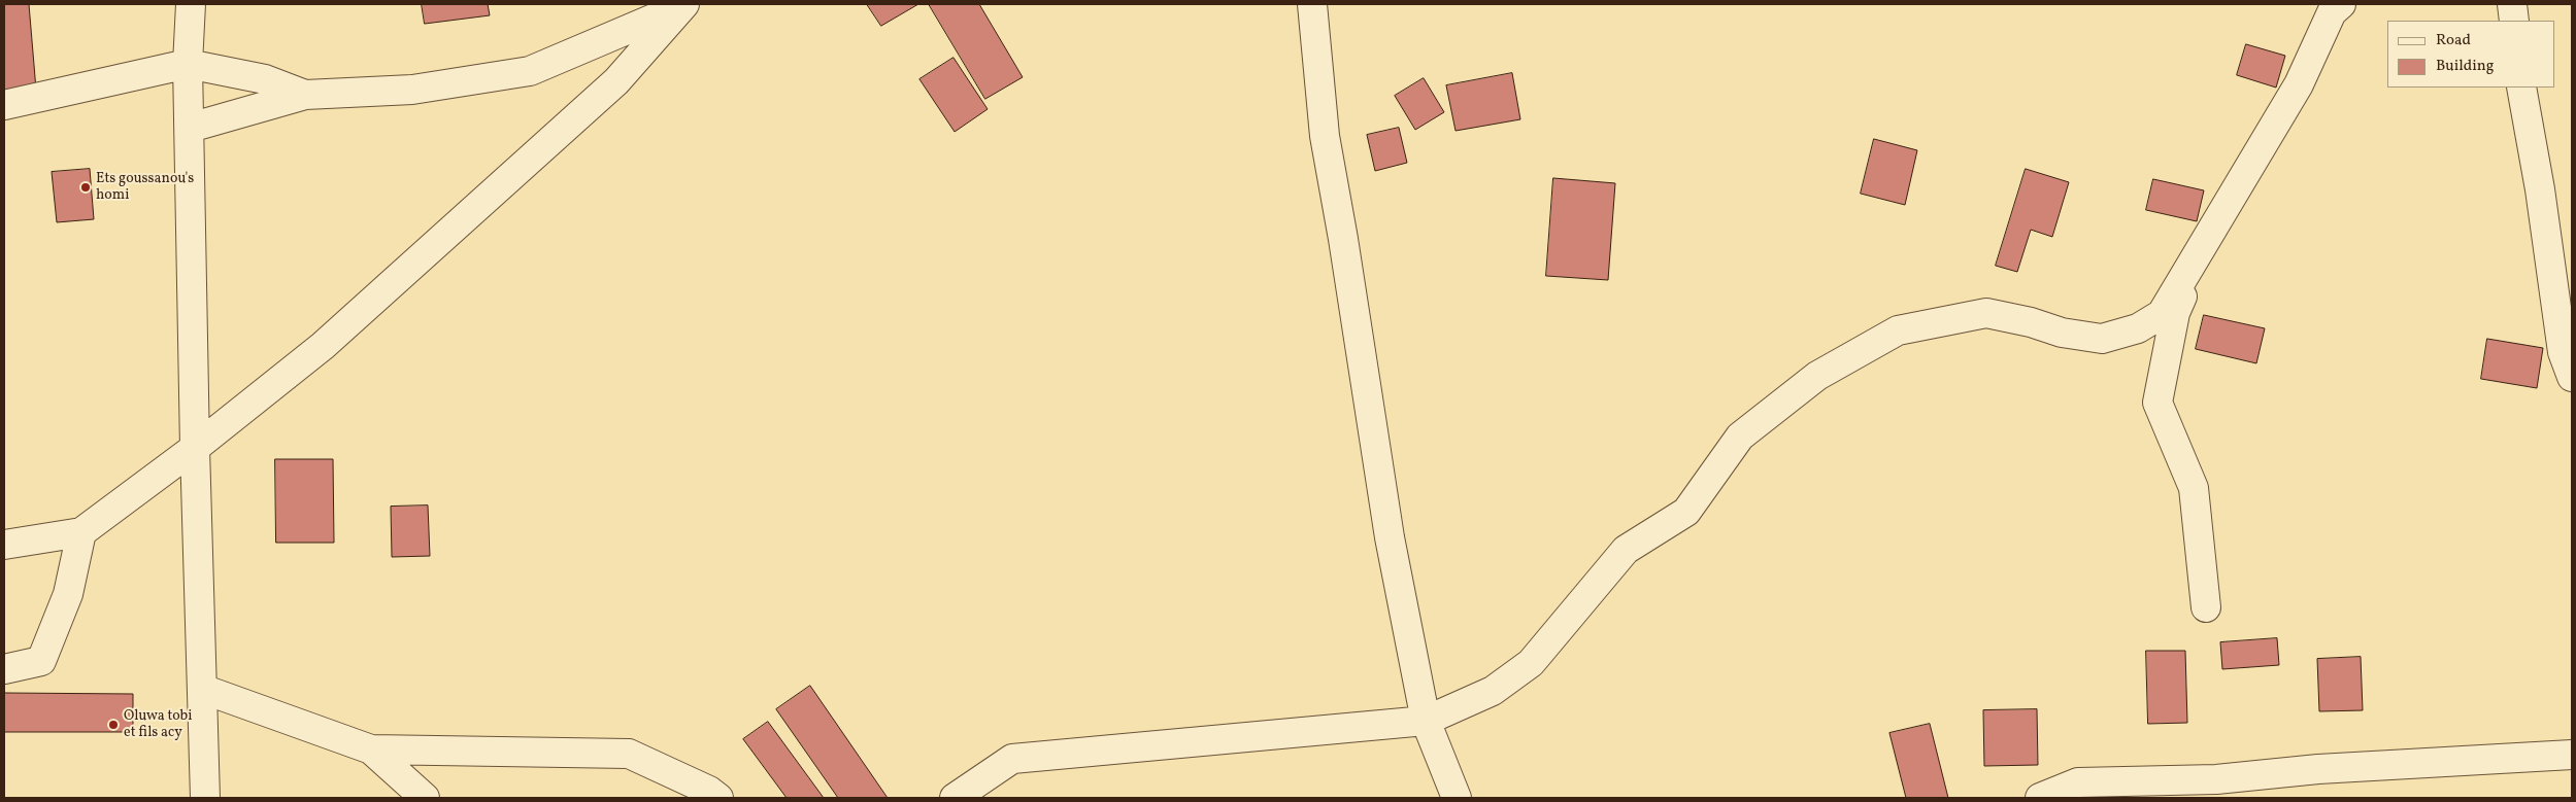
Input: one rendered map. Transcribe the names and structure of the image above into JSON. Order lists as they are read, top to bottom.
{
  "places": ["Ets goussanou's homi", "Oluwa tobi et fils acy"],
  "legend": ["Road", "Building"]
}
